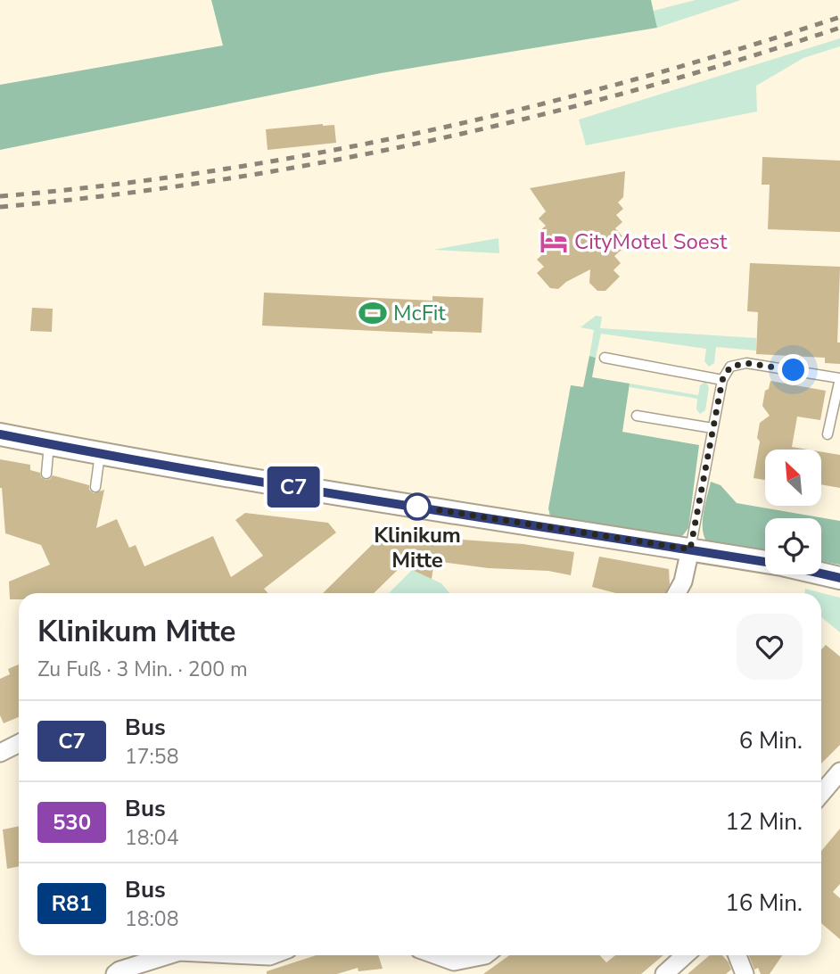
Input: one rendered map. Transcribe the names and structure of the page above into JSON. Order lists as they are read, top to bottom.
{
  "places": {
    "hotel": ["CityMotel Soest"],
    "sports": ["McFit"],
    "other": ["Klinikum Mitte"]
  },
  "lines": ["bus line C7"],
  "north": "top left",
  "page": {
    "on_map": "C7",
    "heading": ["Klinikum Mitte", "Zu Fuß · 3 Min. · 200 m"],
    "list": [
      {
        "mark": "C7",
        "name": "Bus",
        "note": "17:58",
        "value": "6 Min."
      },
      {
        "mark": "530",
        "name": "Bus",
        "note": "18:04",
        "value": "12 Min."
      },
      {
        "mark": "R81",
        "name": "Bus",
        "note": "18:08",
        "value": "16 Min."
      }
    ]
  }
}
